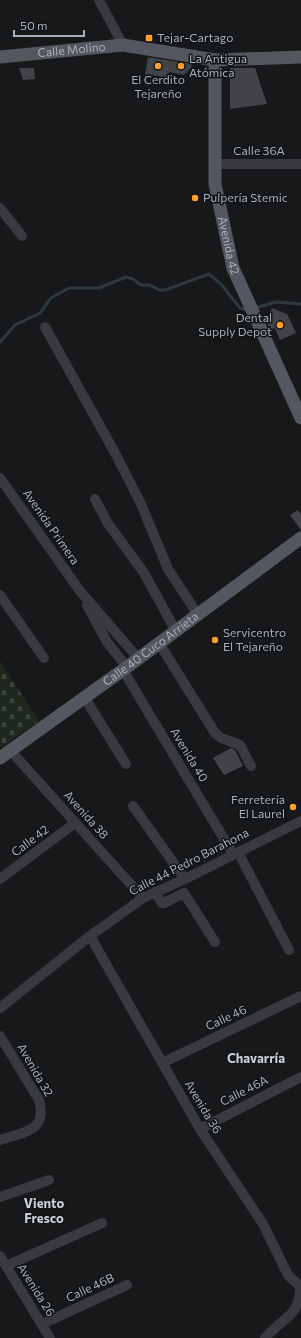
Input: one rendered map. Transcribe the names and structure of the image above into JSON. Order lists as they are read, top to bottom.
{
  "streets": {
    "main road": ["Calle Molino", "Avenida 42", "Calle 40 Cuco Arrieta"],
    "street": [
      "Calle 36A",
      "Avenida Primera",
      "Avenida 40",
      "Avenida 38",
      "Calle 42",
      "Calle 44 Pedro Barahona",
      "Calle 46",
      "Avenida 32",
      "Calle 46A",
      "Avenida 36",
      "Calle 46B",
      "Avenida 26"
    ]
  },
  "crossings": [
    ["Calle Molino", "Avenida 42"],
    ["Calle 36A", "Avenida 42"],
    ["Avenida Primera", "Calle 40 Cuco Arrieta"],
    ["Avenida Primera", "Avenida 40"],
    ["Calle 40 Cuco Arrieta", "Avenida 40"],
    ["Calle 40 Cuco Arrieta", "Avenida 38"],
    ["Avenida 40", "Calle 44 Pedro Barahona"],
    ["Avenida 38", "Calle 42"],
    ["Avenida 38", "Calle 44 Pedro Barahona"],
    ["Calle 44 Pedro Barahona", "Avenida 36"],
    ["Calle 46", "Avenida 36"],
    ["Calle 46A", "Avenida 36"],
    ["Calle 46B", "Avenida 26"]
  ],
  "districts": ["Chavarría", "Viento Fresco"],
  "places": {
    "transit": ["Tejar-Cartago"],
    "other": [
      "El Cerdito Tejareño",
      "La Antigua Atómica",
      "Pulpería Stemic",
      "Dental Supply Depot",
      "Servicentro El Tejareño",
      "Ferretería El Laurel"
    ]
  },
  "scale_bar": "50 m"
}
